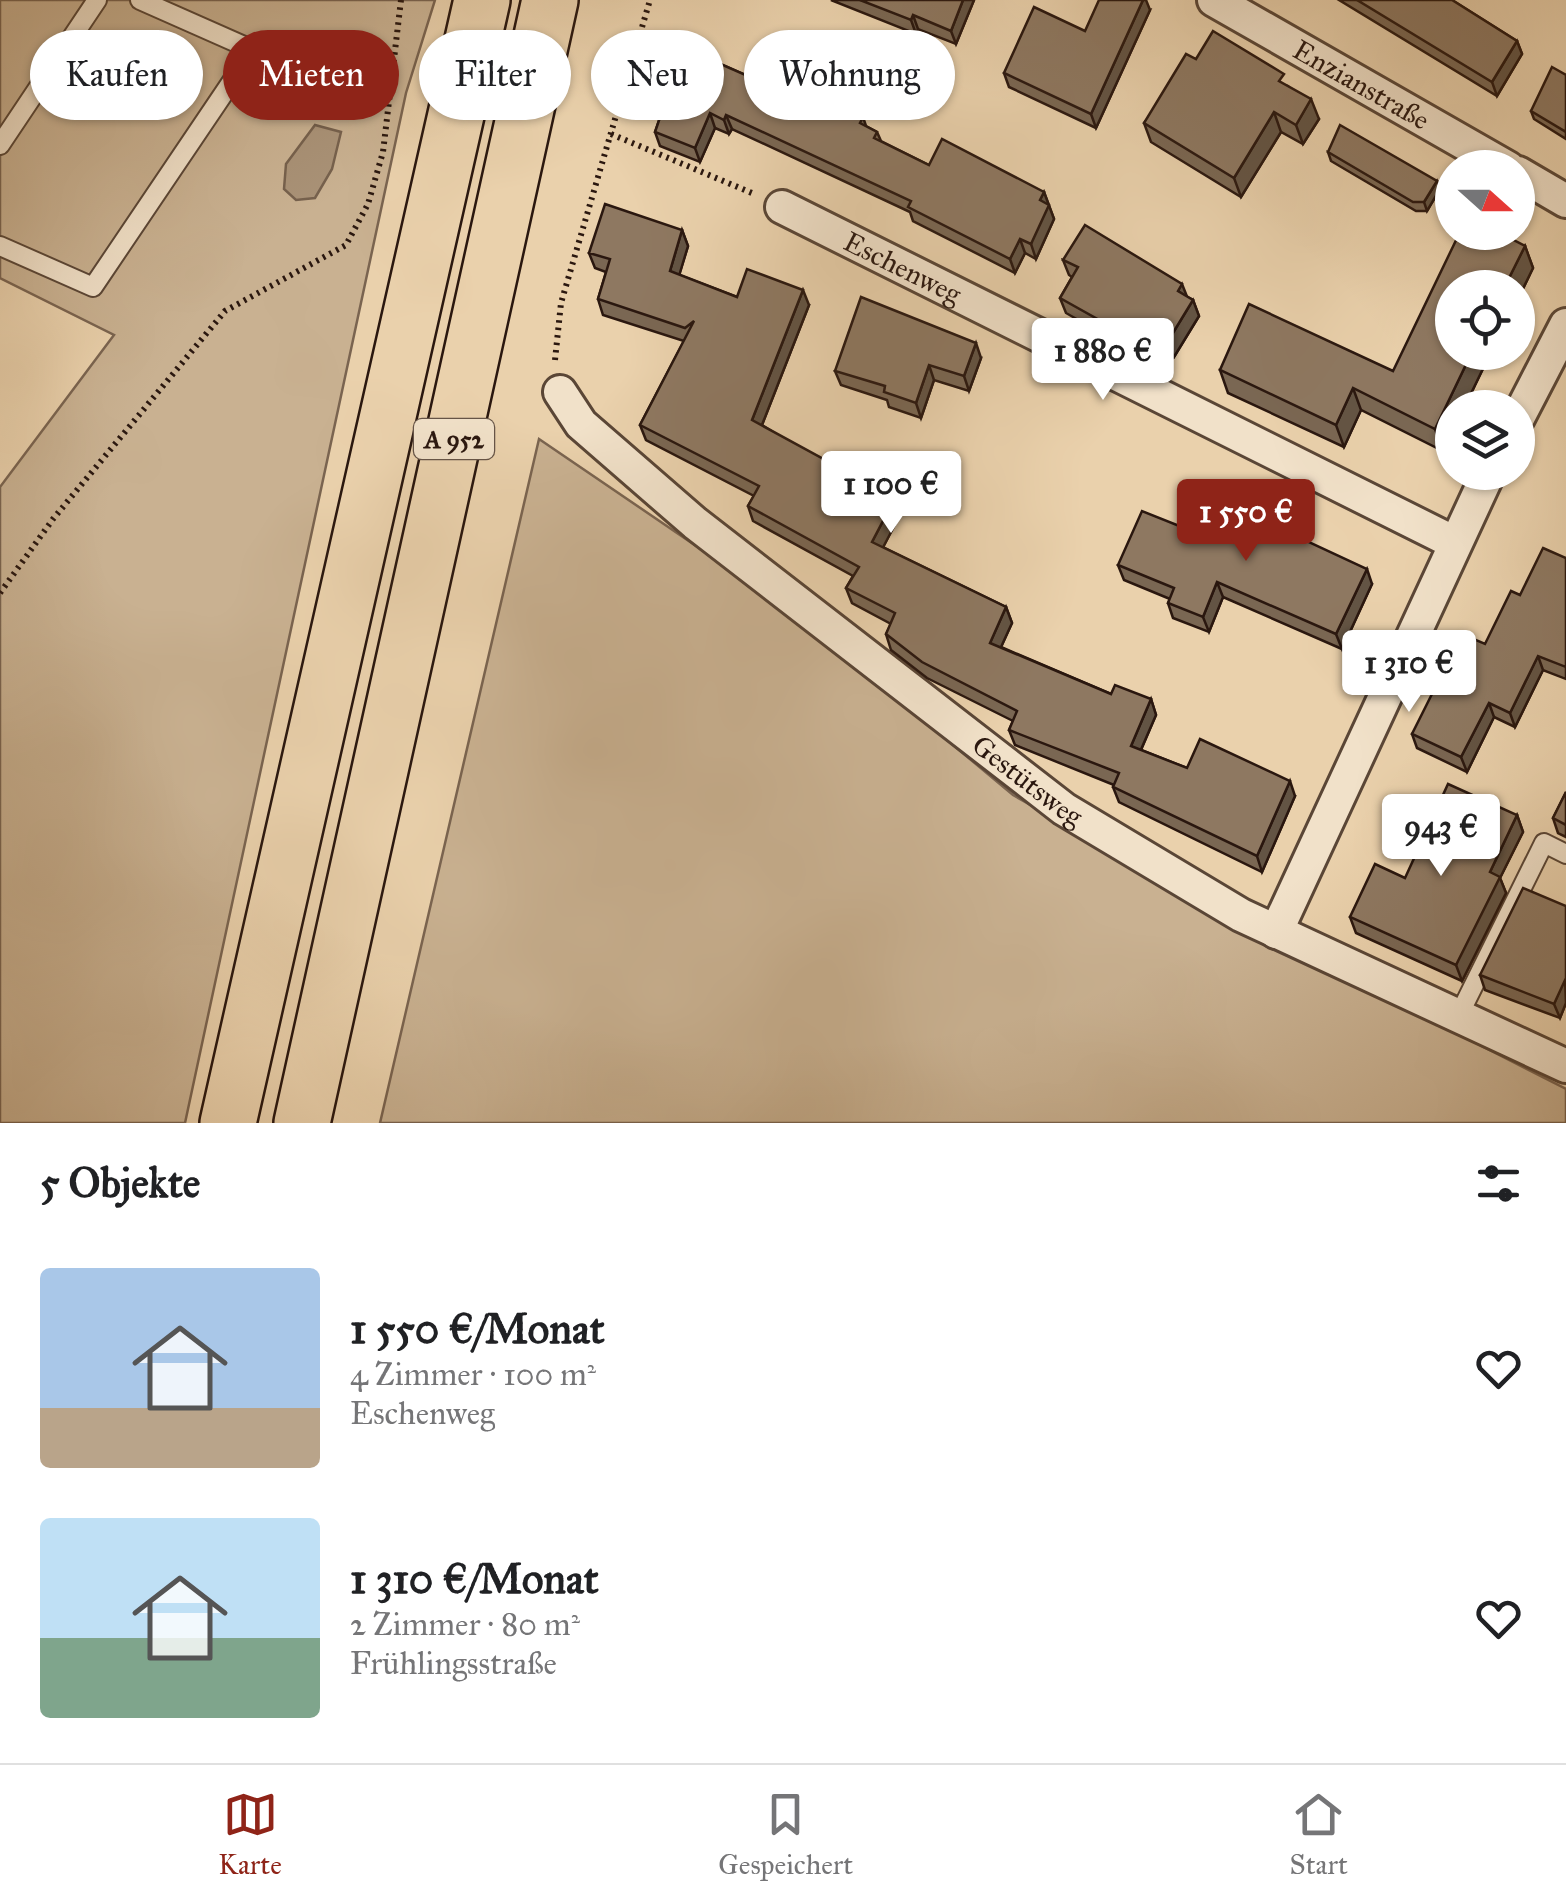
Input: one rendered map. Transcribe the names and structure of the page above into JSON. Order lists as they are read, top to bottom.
{
  "streets": {
    "highway": ["A 952"],
    "street": ["Enzianstraße", "Eschenweg", "Gestütsweg"]
  },
  "north": "right",
  "page": {
    "chip": [
      "Kaufen",
      "Mieten",
      "Filter",
      "Neu",
      "Wohnung"
    ],
    "price": [
      "1 880 €",
      "1 100 €",
      "1 550 €",
      "1 310 €",
      "943 €"
    ],
    "heading": "5 Objekte",
    "list": [
      {
        "name": "1 550 €/Monat",
        "note": "4 Zimmer · 100 m² · Eschenweg"
      },
      {
        "name": "1 310 €/Monat",
        "note": "2 Zimmer · 80 m² · Frühlingsstraße"
      }
    ],
    "tabs": ["Karte", "Gespeichert", "Start"]
  }
}
